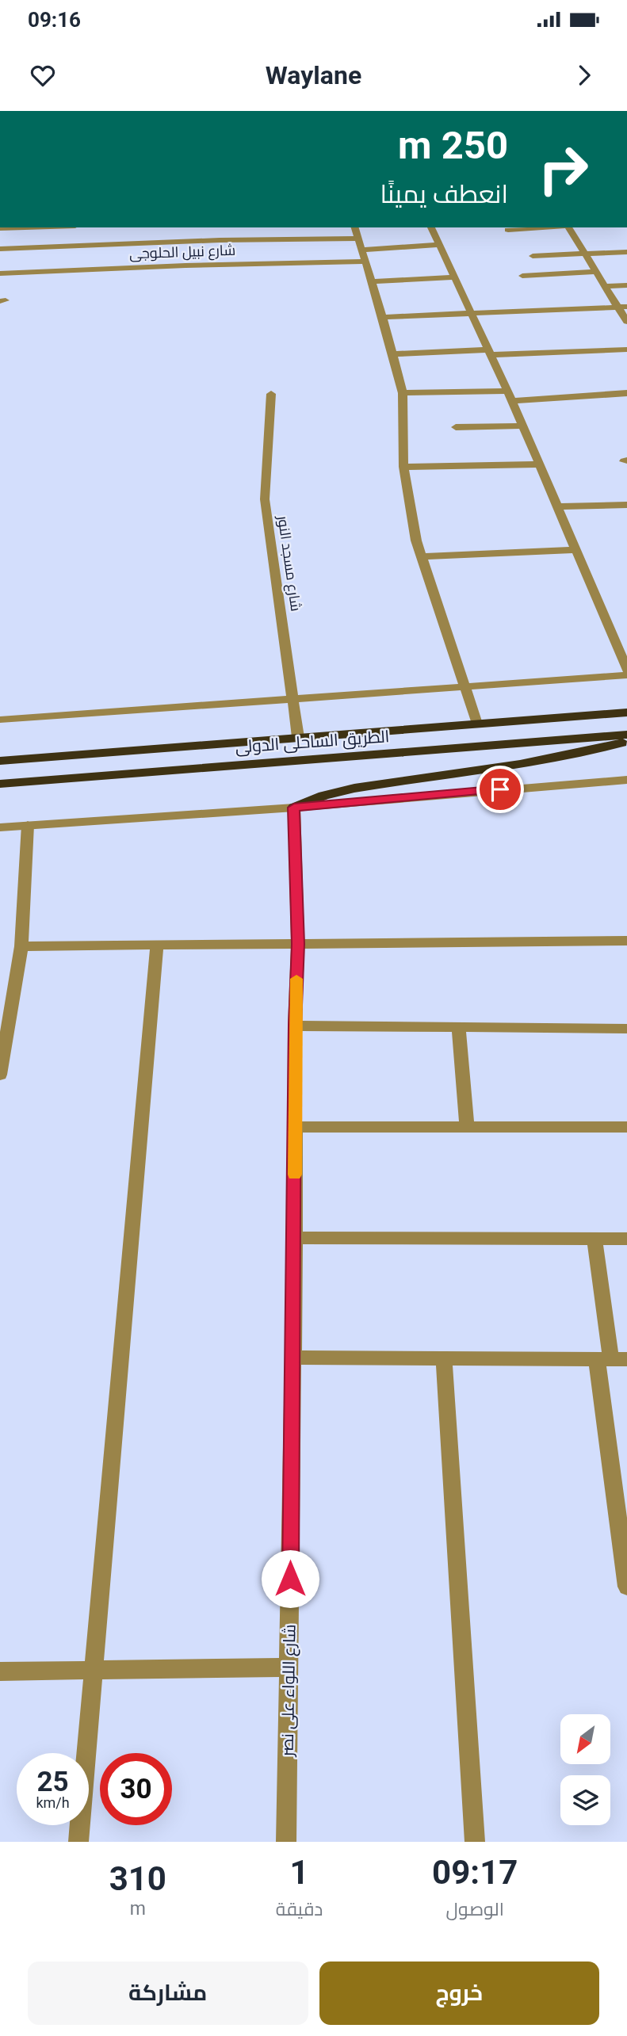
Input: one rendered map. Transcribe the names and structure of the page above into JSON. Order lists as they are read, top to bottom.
{
  "streets": {
    "highway": ["الطريق الساحلى الدولى"],
    "street": ["شارع نبيل الحلوجى", "شارع مسجد النور", "شارع اللواء على نصر"]
  },
  "crossings": [
    ["شارع مسجد النور", "الطريق الساحلى الدولى"]
  ],
  "north": "bottom left",
  "page": {
    "status": "09:16",
    "header": "Waylane",
    "turn": ["250 m", "انعطف يمينًا"],
    "speed": "25 km/h",
    "limit": "30",
    "eta": [
      "09:17",
      "الوصول",
      "1",
      "دقيقة",
      "310",
      "m"
    ],
    "buttons": ["خروج", "مشاركة"]
  }
}
